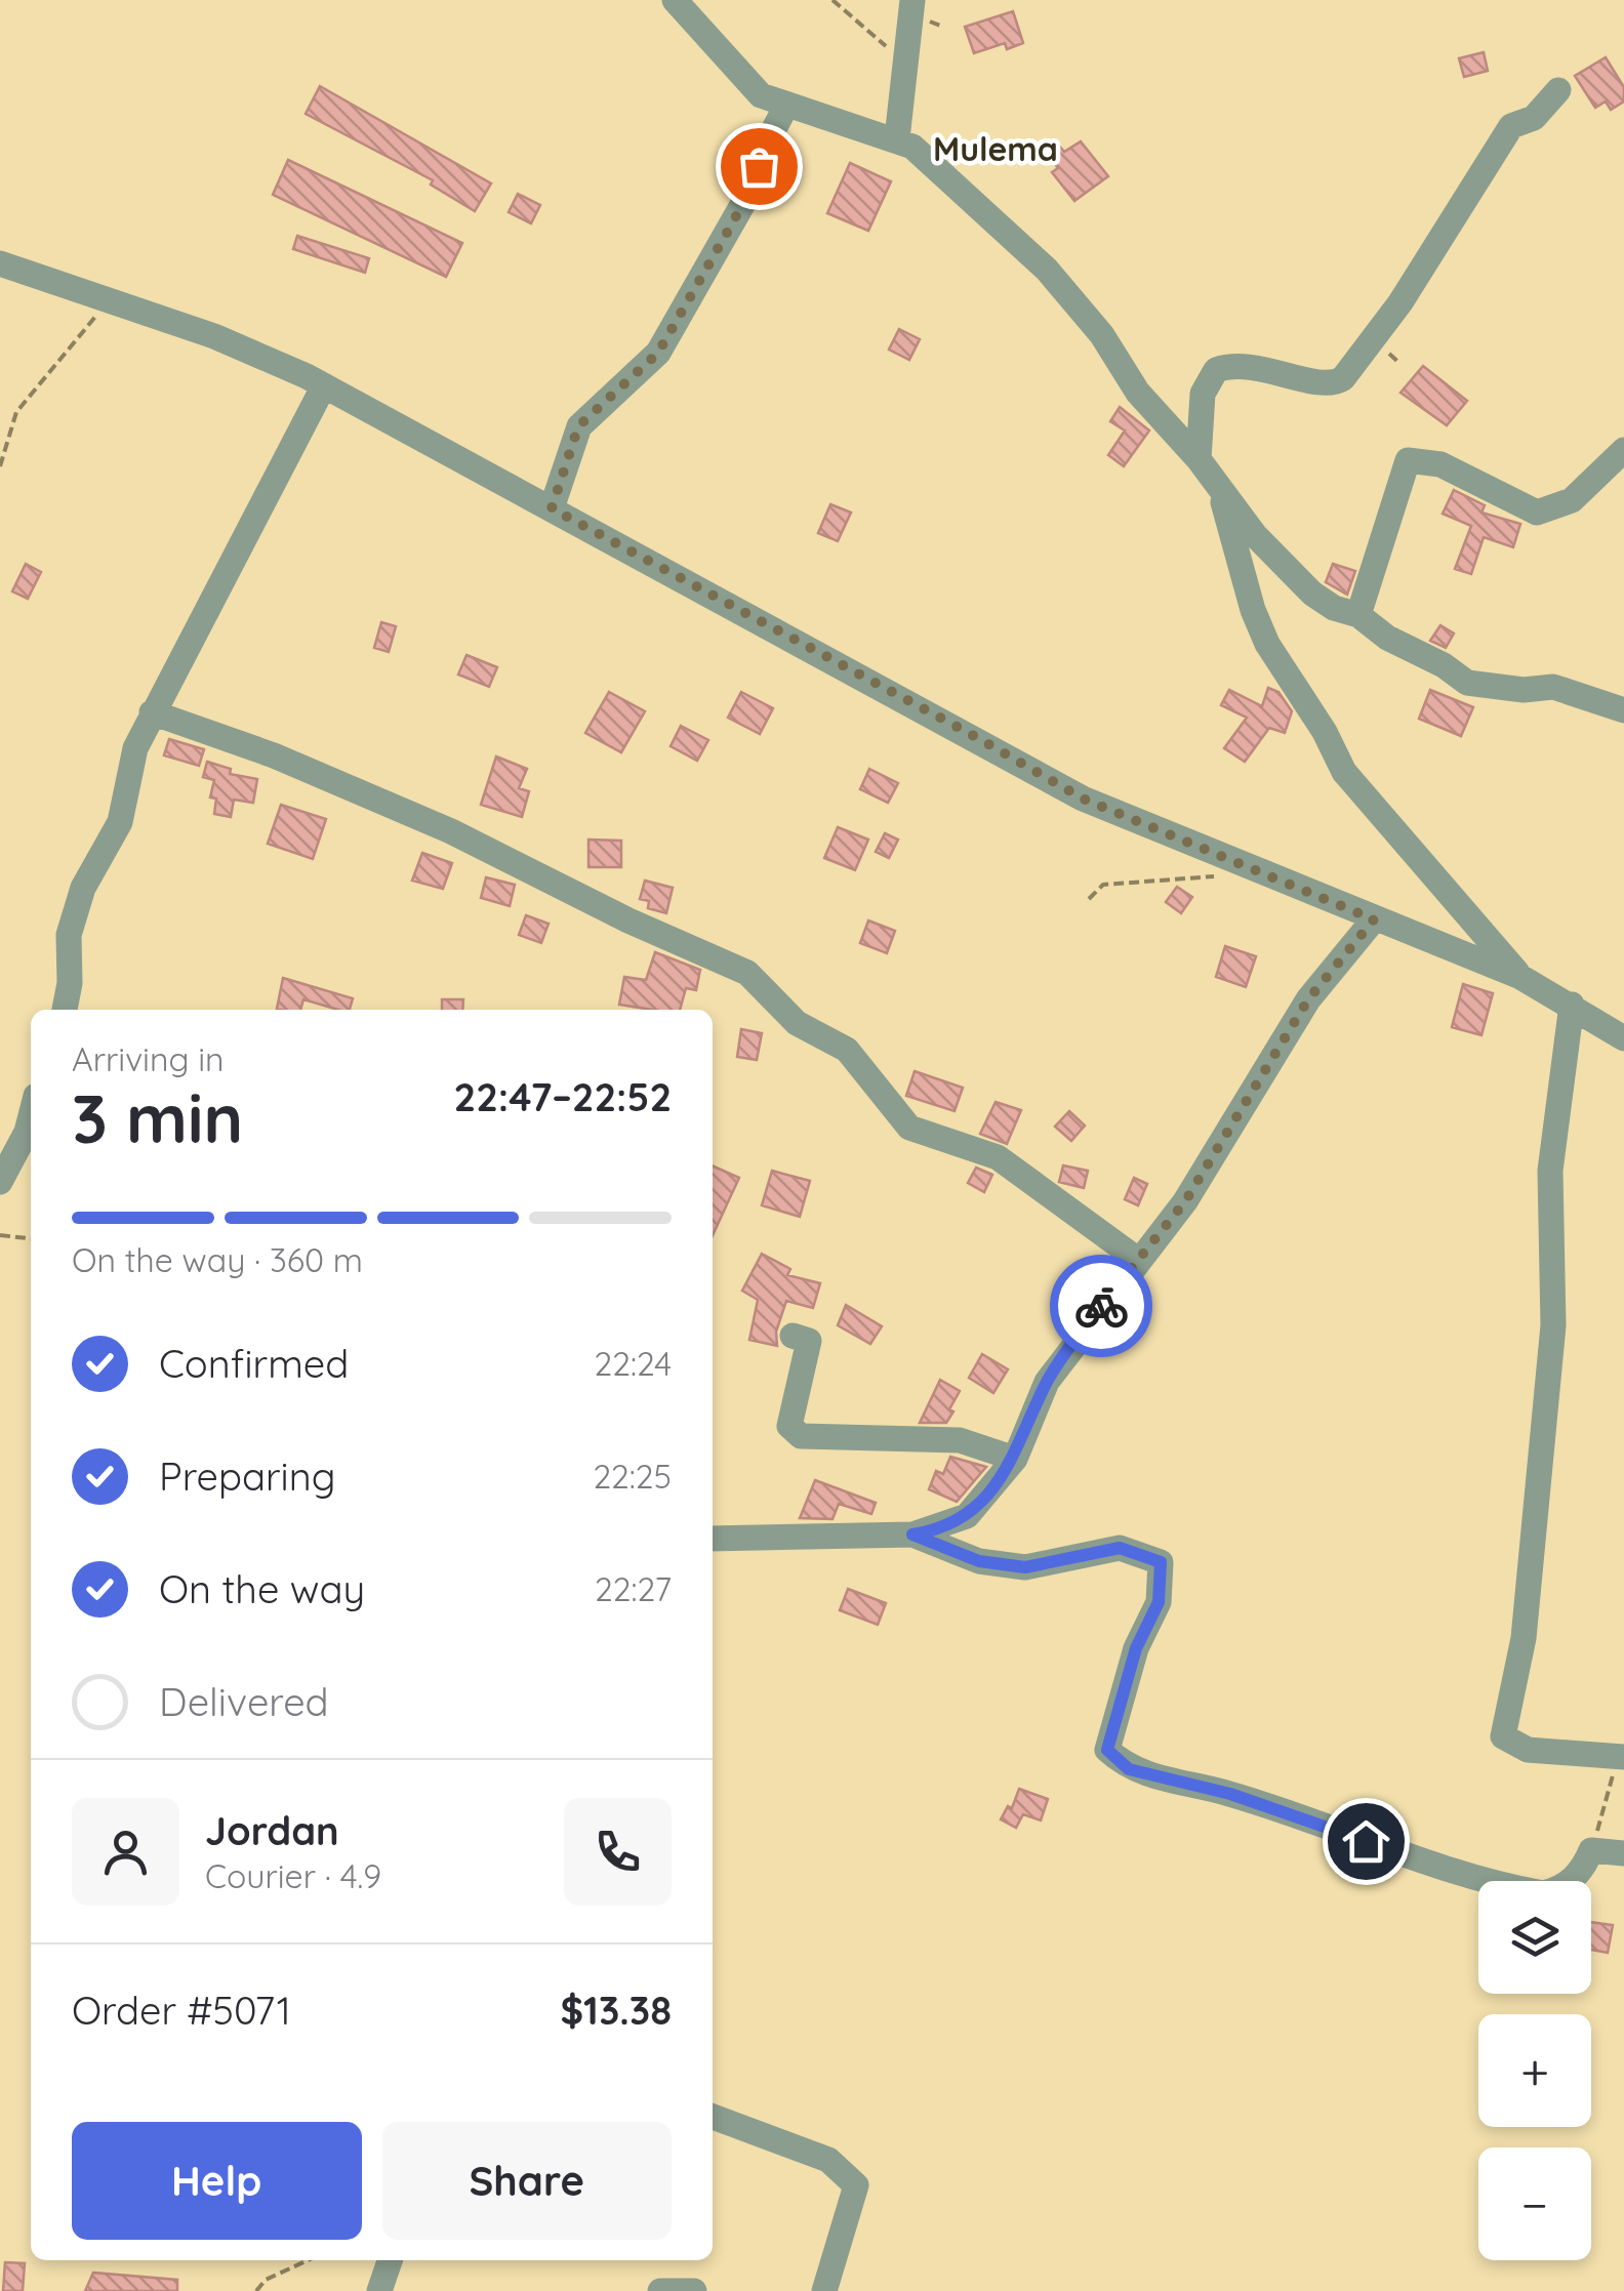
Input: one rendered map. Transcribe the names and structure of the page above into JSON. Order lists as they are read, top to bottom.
{
  "districts": ["Mulema"],
  "page": {
    "heading": ["3 min", "Arriving in", "22:47–22:52"],
    "panel": [
      "Jordan",
      "Courier · 4.9",
      "Order #5071",
      "$13.38"
    ],
    "bar": "On the way · 360 m",
    "list": [
      ["Confirmed", "22:24"],
      ["Preparing", "22:25"],
      ["On the way", "22:27"],
      "Delivered"
    ],
    "map_buttons": ["+", "−"],
    "buttons": ["Help", "Share"]
  }
}
